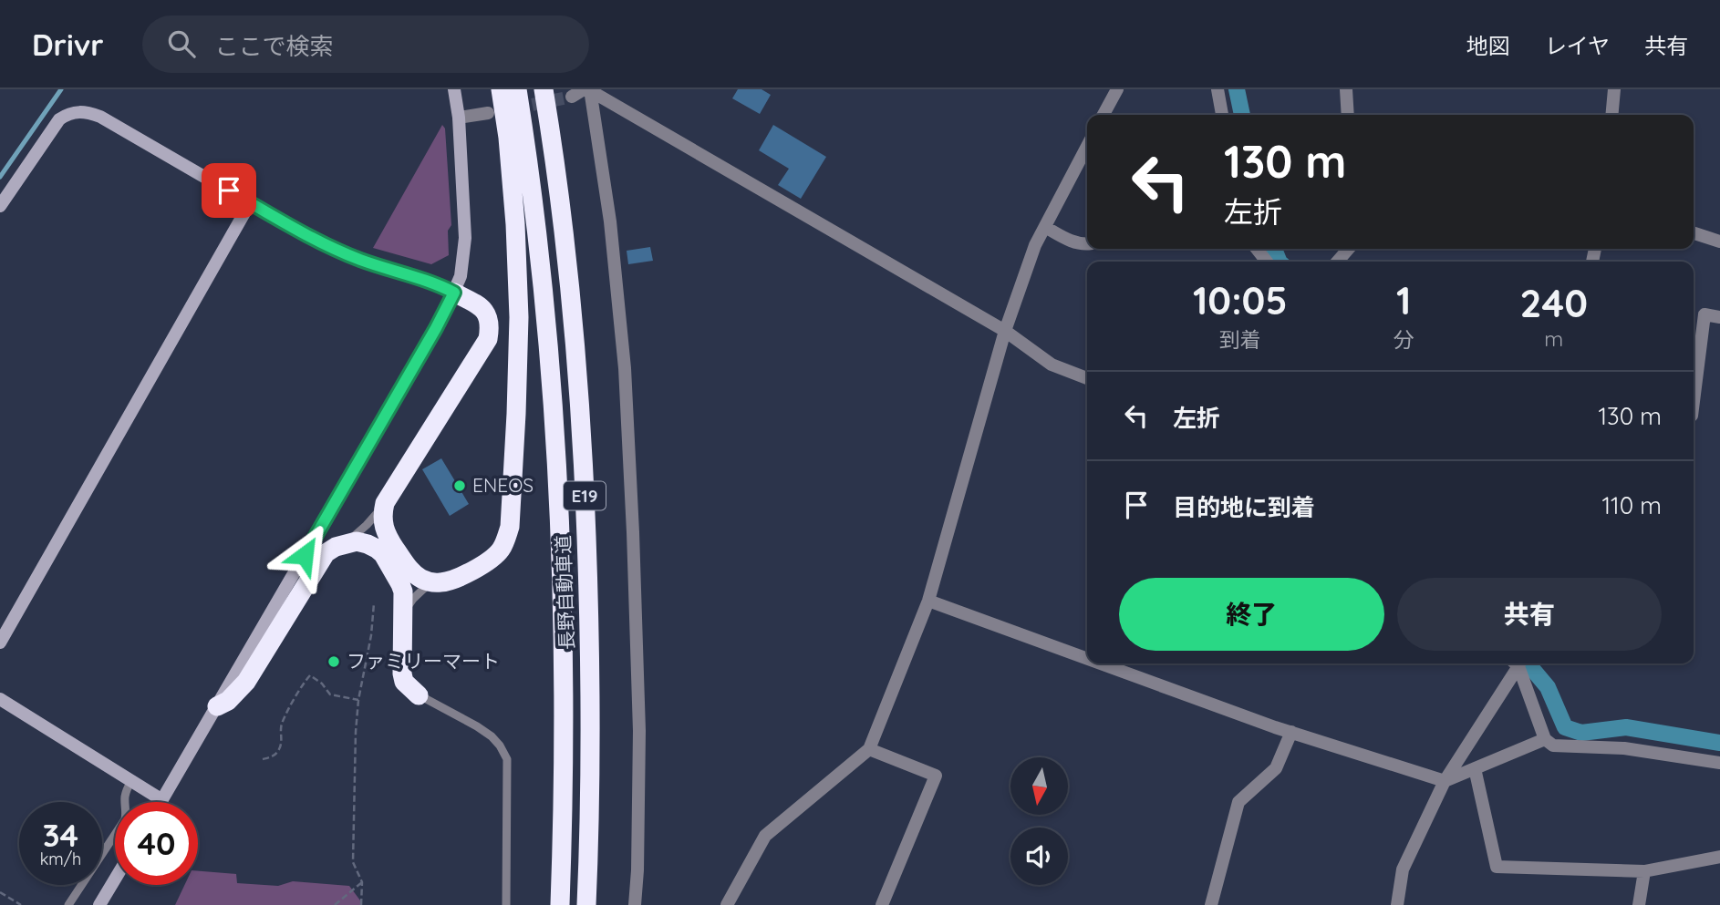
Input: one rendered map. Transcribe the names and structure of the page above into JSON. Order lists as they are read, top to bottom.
{
  "streets": {
    "highway": ["E19", "長野自動車道"]
  },
  "places": ["ENEOS", "ファミリーマート"],
  "north": "bottom",
  "page": {
    "header": "Drivr",
    "search": "ここで検索",
    "nav": ["地図", "レイヤ", "共有"],
    "turn": ["130 m", "左折"],
    "eta": [
      "10:05",
      "到着",
      "1",
      "分",
      "240",
      "m"
    ],
    "list": [
      {
        "name": "左折",
        "value": "130 m"
      },
      {
        "name": "目的地に到着",
        "value": "110 m"
      }
    ],
    "buttons": ["終了", "共有"],
    "speed": "34 km/h",
    "limit": "40"
  }
}
